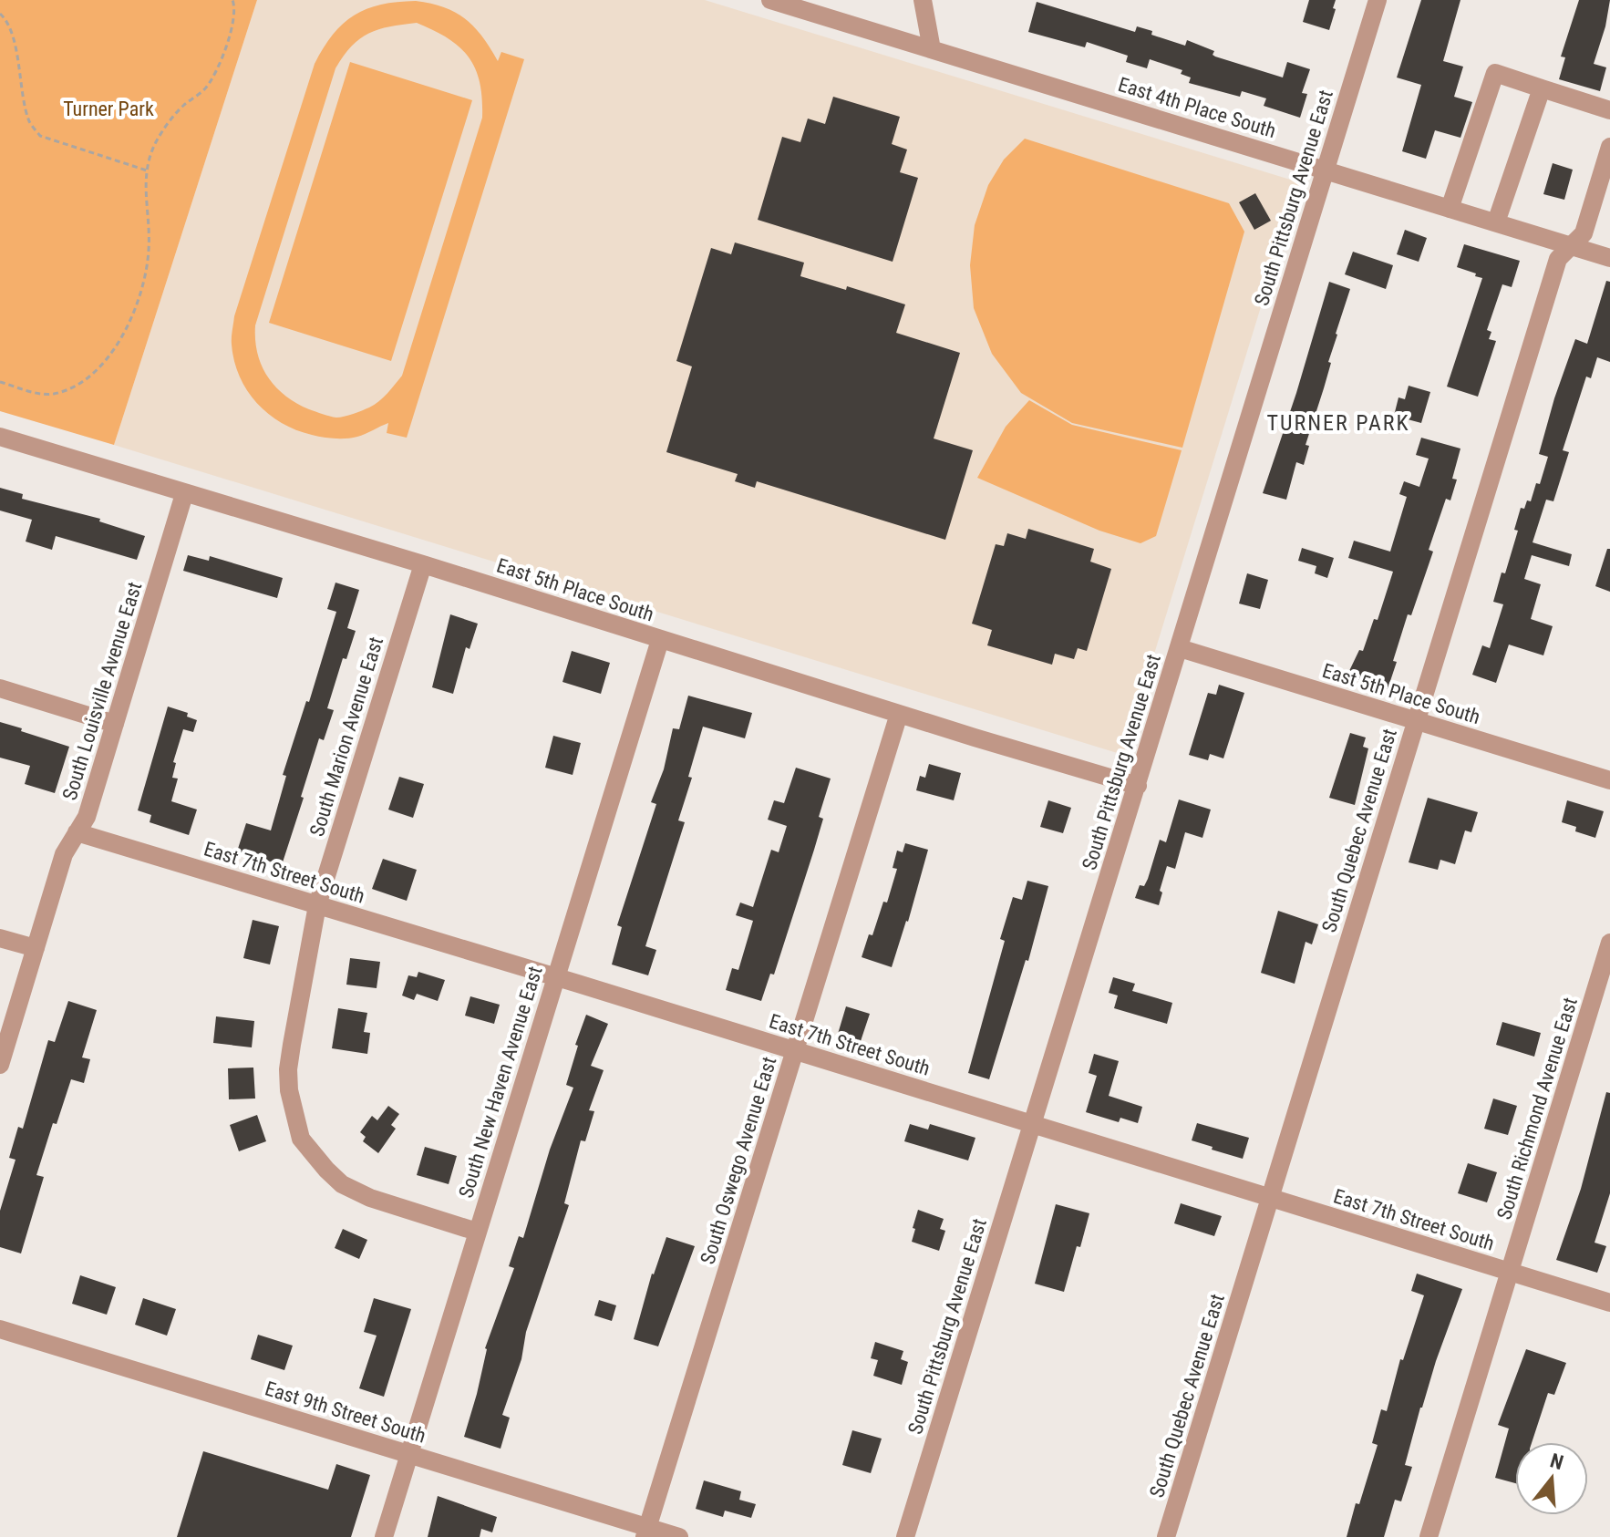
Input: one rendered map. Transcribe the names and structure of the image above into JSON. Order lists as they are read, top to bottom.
{
  "streets": {
    "street": [
      "East 4th Place South",
      "South Pittsburg Avenue East",
      "East 5th Place South",
      "South Louisville Avenue East",
      "South Marion Avenue East",
      "South Quebec Avenue East",
      "East 7th Street South",
      "South New Haven Avenue East",
      "South Richmond Avenue East",
      "South Oswego Avenue East",
      "East 9th Street South"
    ]
  },
  "crossings": [
    ["East 4th Place South", "South Pittsburg Avenue East"],
    ["East 4th Place South", "South Quebec Avenue East"],
    ["South Pittsburg Avenue East", "East 5th Place South"],
    ["South Pittsburg Avenue East", "East 7th Street South"],
    ["East 5th Place South", "South Louisville Avenue East"],
    ["East 5th Place South", "South Marion Avenue East"],
    ["East 5th Place South", "South Quebec Avenue East"],
    ["East 5th Place South", "South New Haven Avenue East"],
    ["East 5th Place South", "South Oswego Avenue East"],
    ["South Louisville Avenue East", "East 7th Street South"],
    ["South Marion Avenue East", "East 7th Street South"],
    ["South Marion Avenue East", "South New Haven Avenue East"],
    ["South Quebec Avenue East", "East 7th Street South"],
    ["East 7th Street South", "South New Haven Avenue East"],
    ["East 7th Street South", "South Richmond Avenue East"],
    ["East 7th Street South", "South Oswego Avenue East"],
    ["South New Haven Avenue East", "East 9th Street South"],
    ["South Oswego Avenue East", "East 9th Street South"]
  ],
  "districts": ["TURNER PARK"],
  "parks": ["Turner Park"],
  "north": "top"
}
